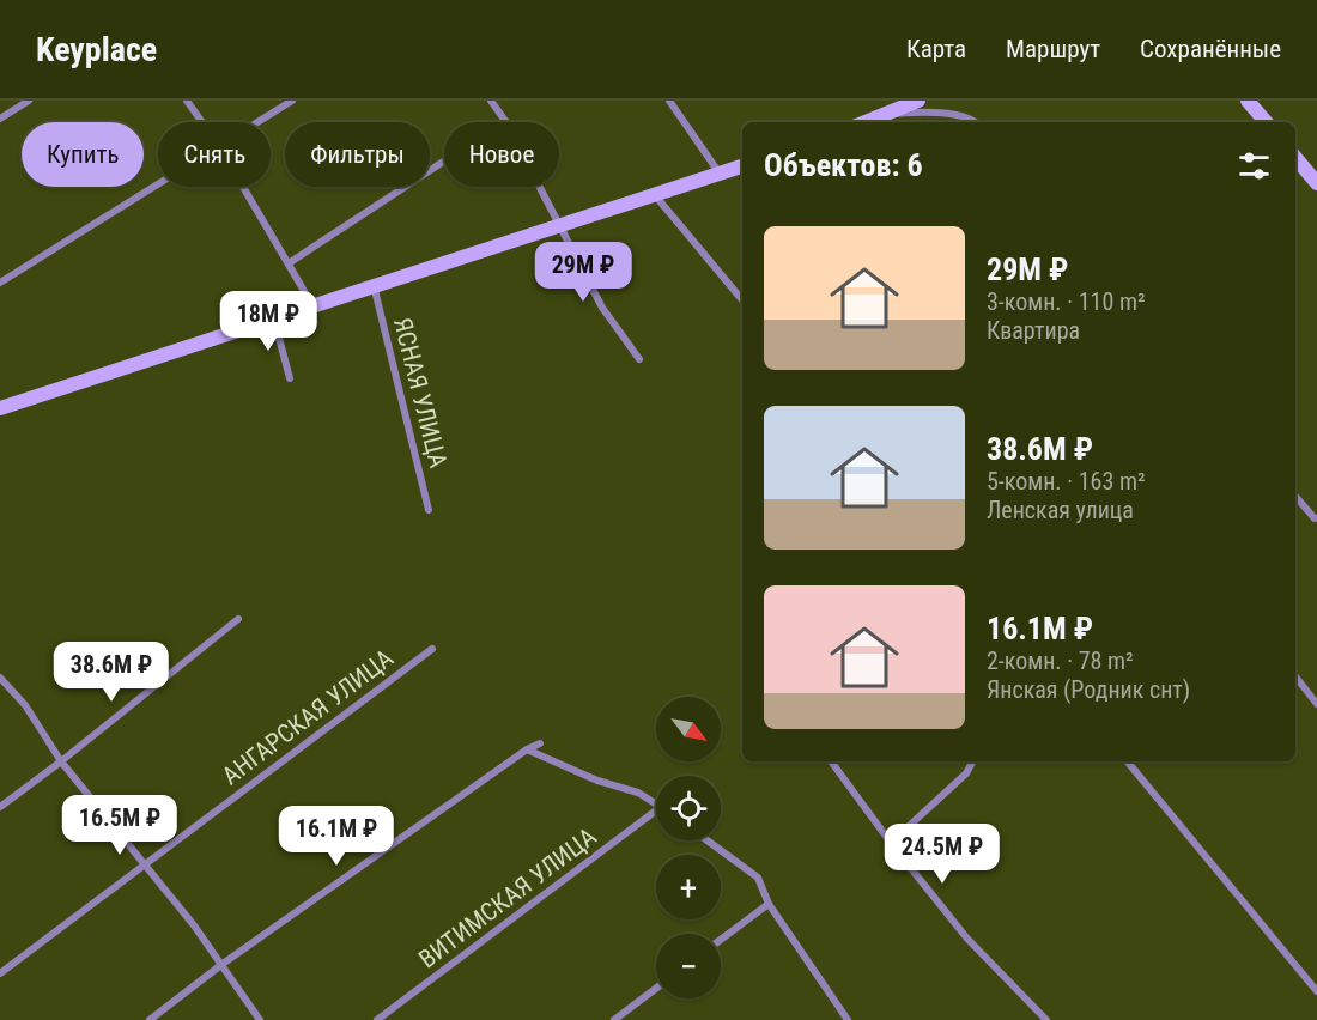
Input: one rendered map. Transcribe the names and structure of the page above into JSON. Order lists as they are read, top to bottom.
{
  "streets": {
    "street": ["ЯСНАЯ УЛИЦА", "АНГАРСКАЯ УЛИЦА", "ВИТИМСКАЯ УЛИЦА"]
  },
  "north": "bottom right",
  "page": {
    "header": "Keyplace",
    "nav": ["Карта", "Маршрут", "Сохранённые"],
    "chip": [
      "Купить",
      "Снять",
      "Фильтры",
      "Новое"
    ],
    "heading": "Объектов: 6",
    "list": [
      {
        "name": "29M ₽",
        "note": "3-комн. · 110 m² · Квартира"
      },
      {
        "name": "38.6M ₽",
        "note": "5-комн. · 163 m² · Ленская улица"
      },
      {
        "name": "16.1M ₽",
        "note": "2-комн. · 78 m² · Янская (Родник снт)"
      }
    ],
    "price": [
      "29M ₽",
      "18M ₽",
      "38.6M ₽",
      "16.5M ₽",
      "16.1M ₽",
      "24.5M ₽"
    ],
    "map_buttons": ["+", "−"]
  }
}
